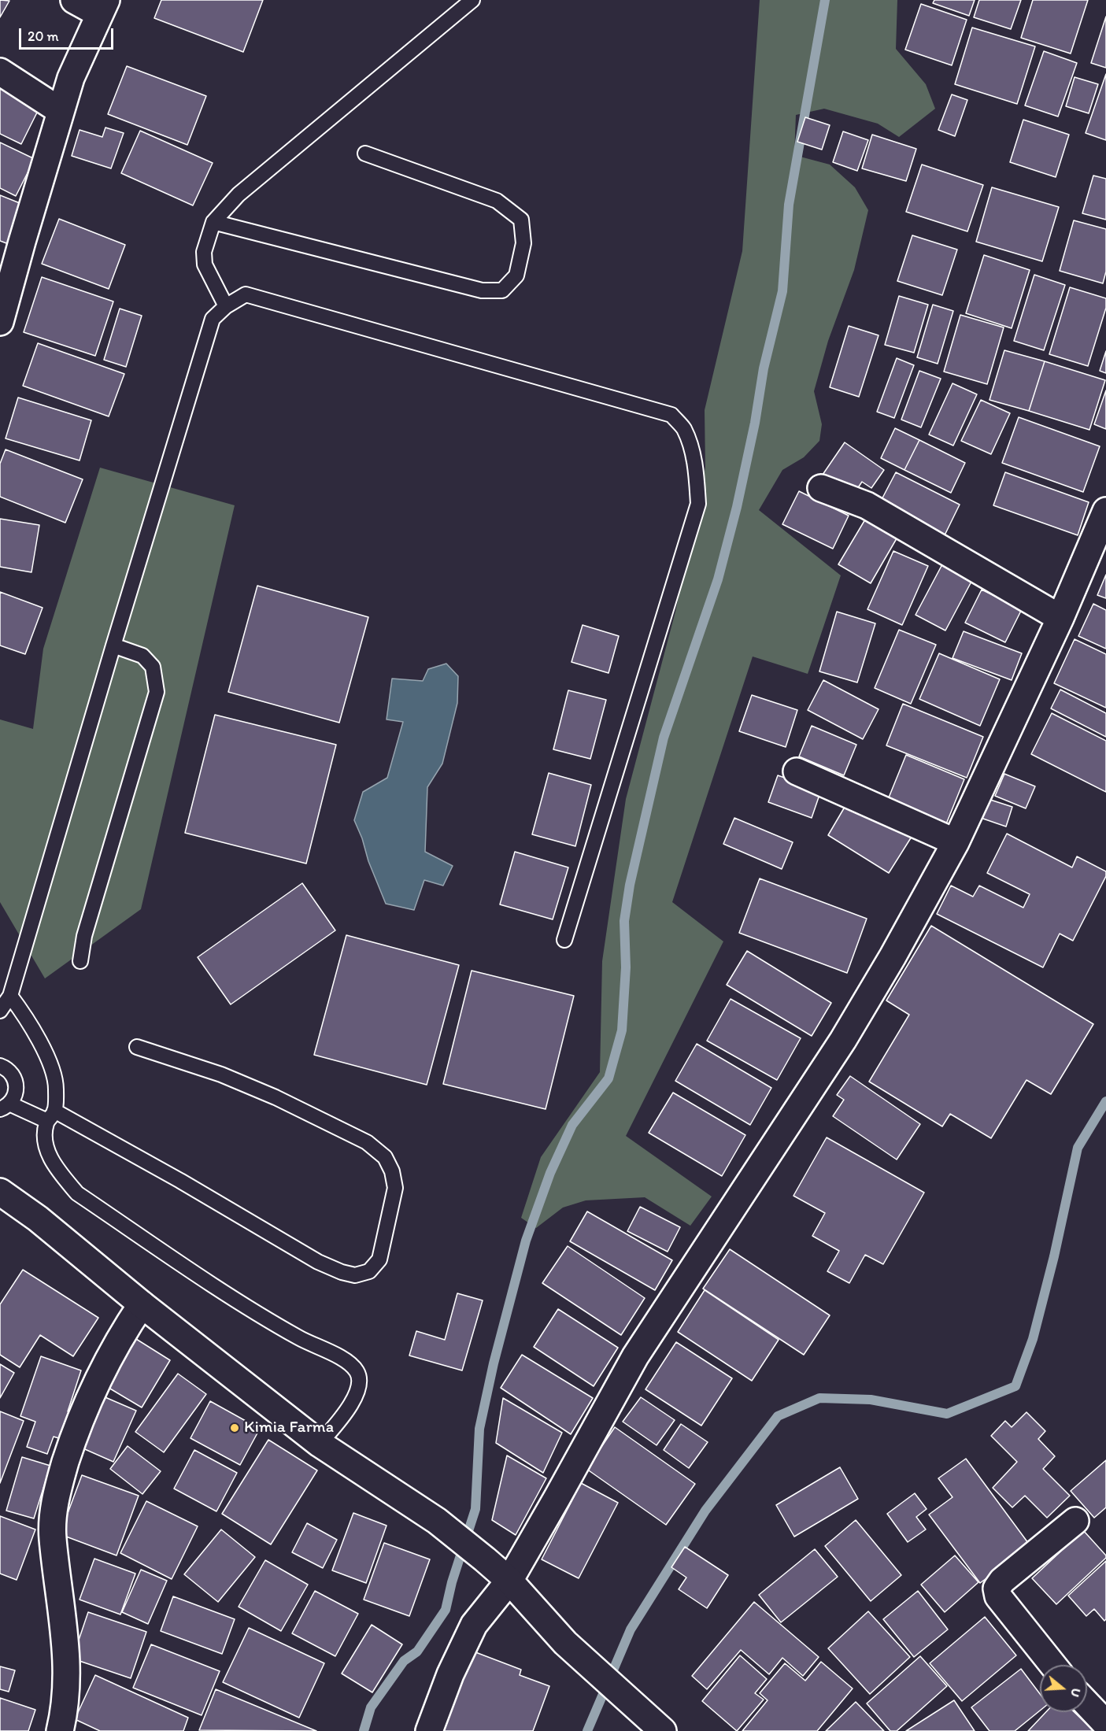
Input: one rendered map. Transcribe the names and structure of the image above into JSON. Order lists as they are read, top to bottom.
{
  "places": ["Kimia Farma"],
  "scale_bar": "20 m",
  "north": "right"
}
